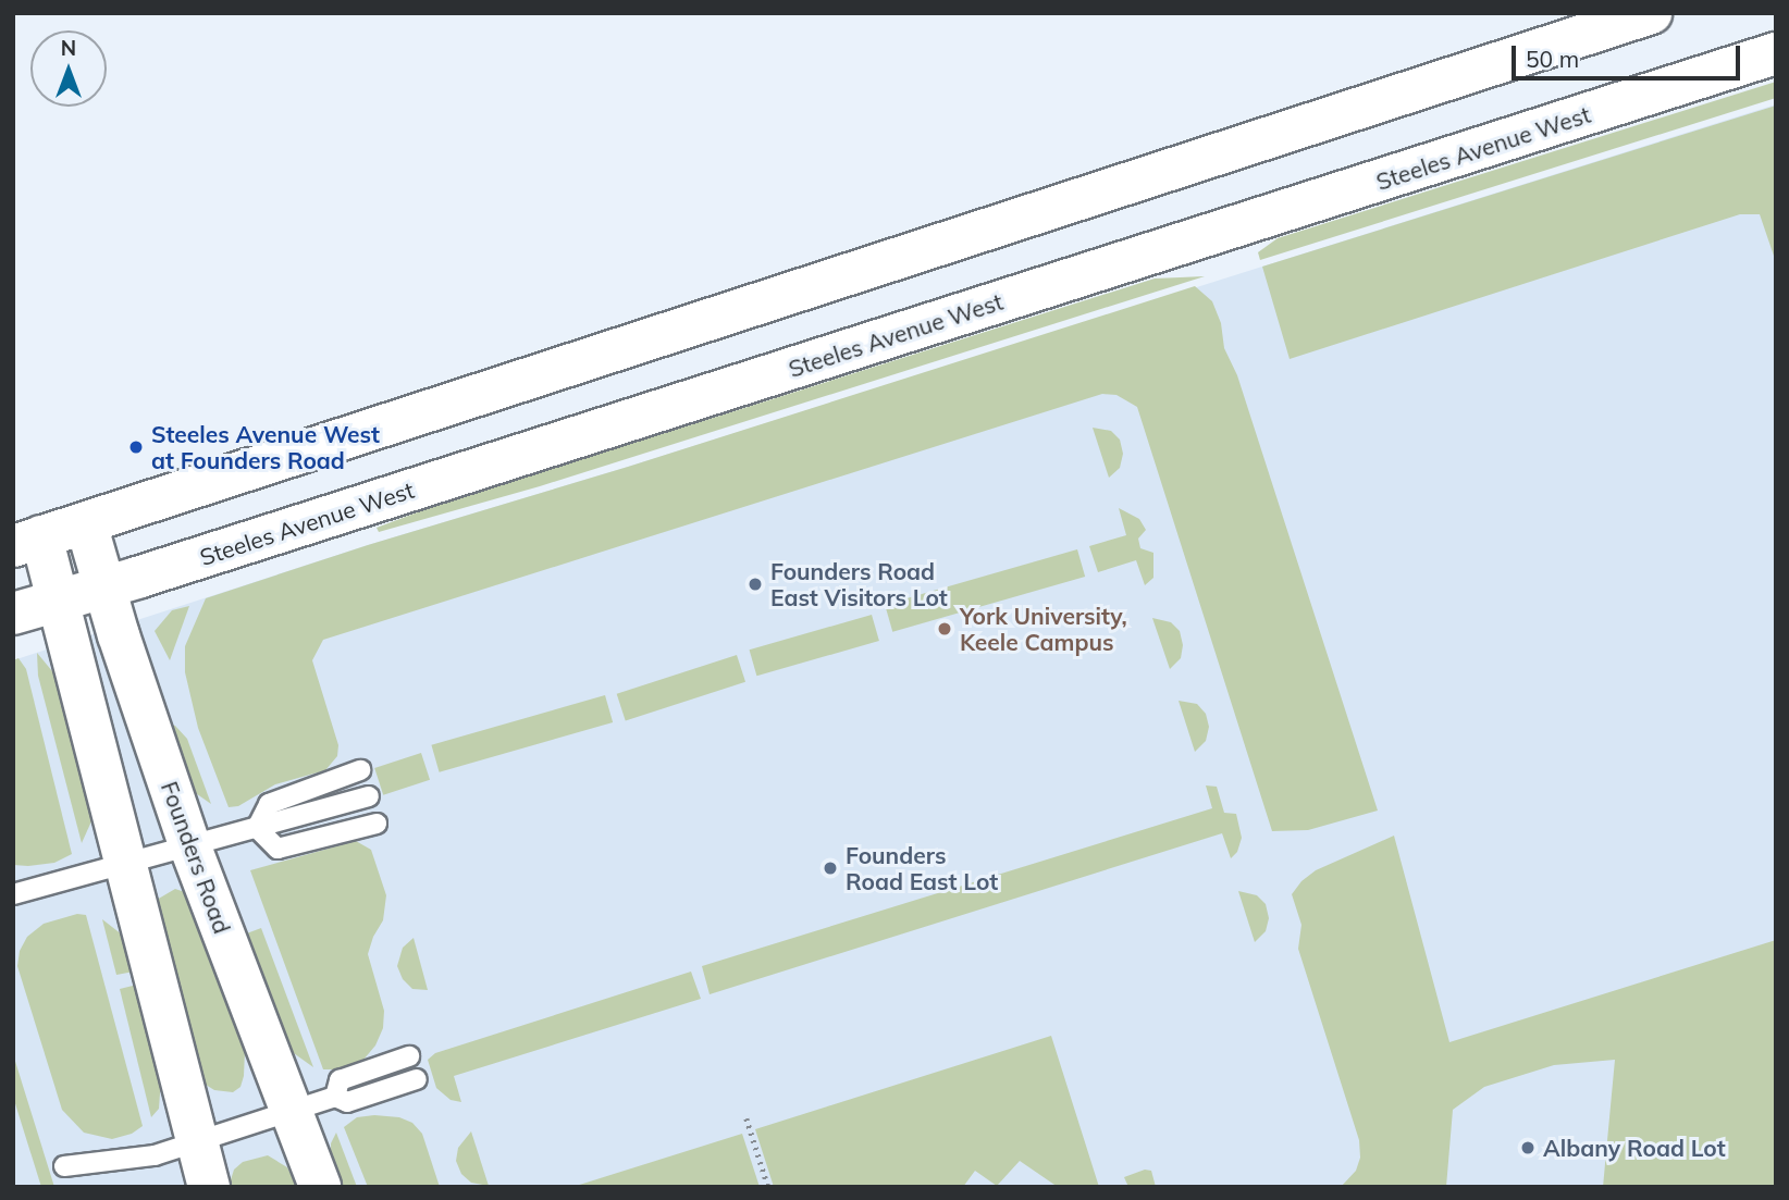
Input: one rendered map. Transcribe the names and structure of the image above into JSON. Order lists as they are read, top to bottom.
{
  "streets": {
    "main road": ["Steeles Avenue West", "Founders Road"]
  },
  "crossings": [
    ["Steeles Avenue West", "Founders Road"]
  ],
  "places": [
    "Steeles Avenue West at Founders Road",
    "Founders Road East Visitors Lot",
    "York University, Keele Campus",
    "Founders Road East Lot",
    "Albany Road Lot"
  ],
  "scale_bar": "50 m",
  "north": "top"
}
